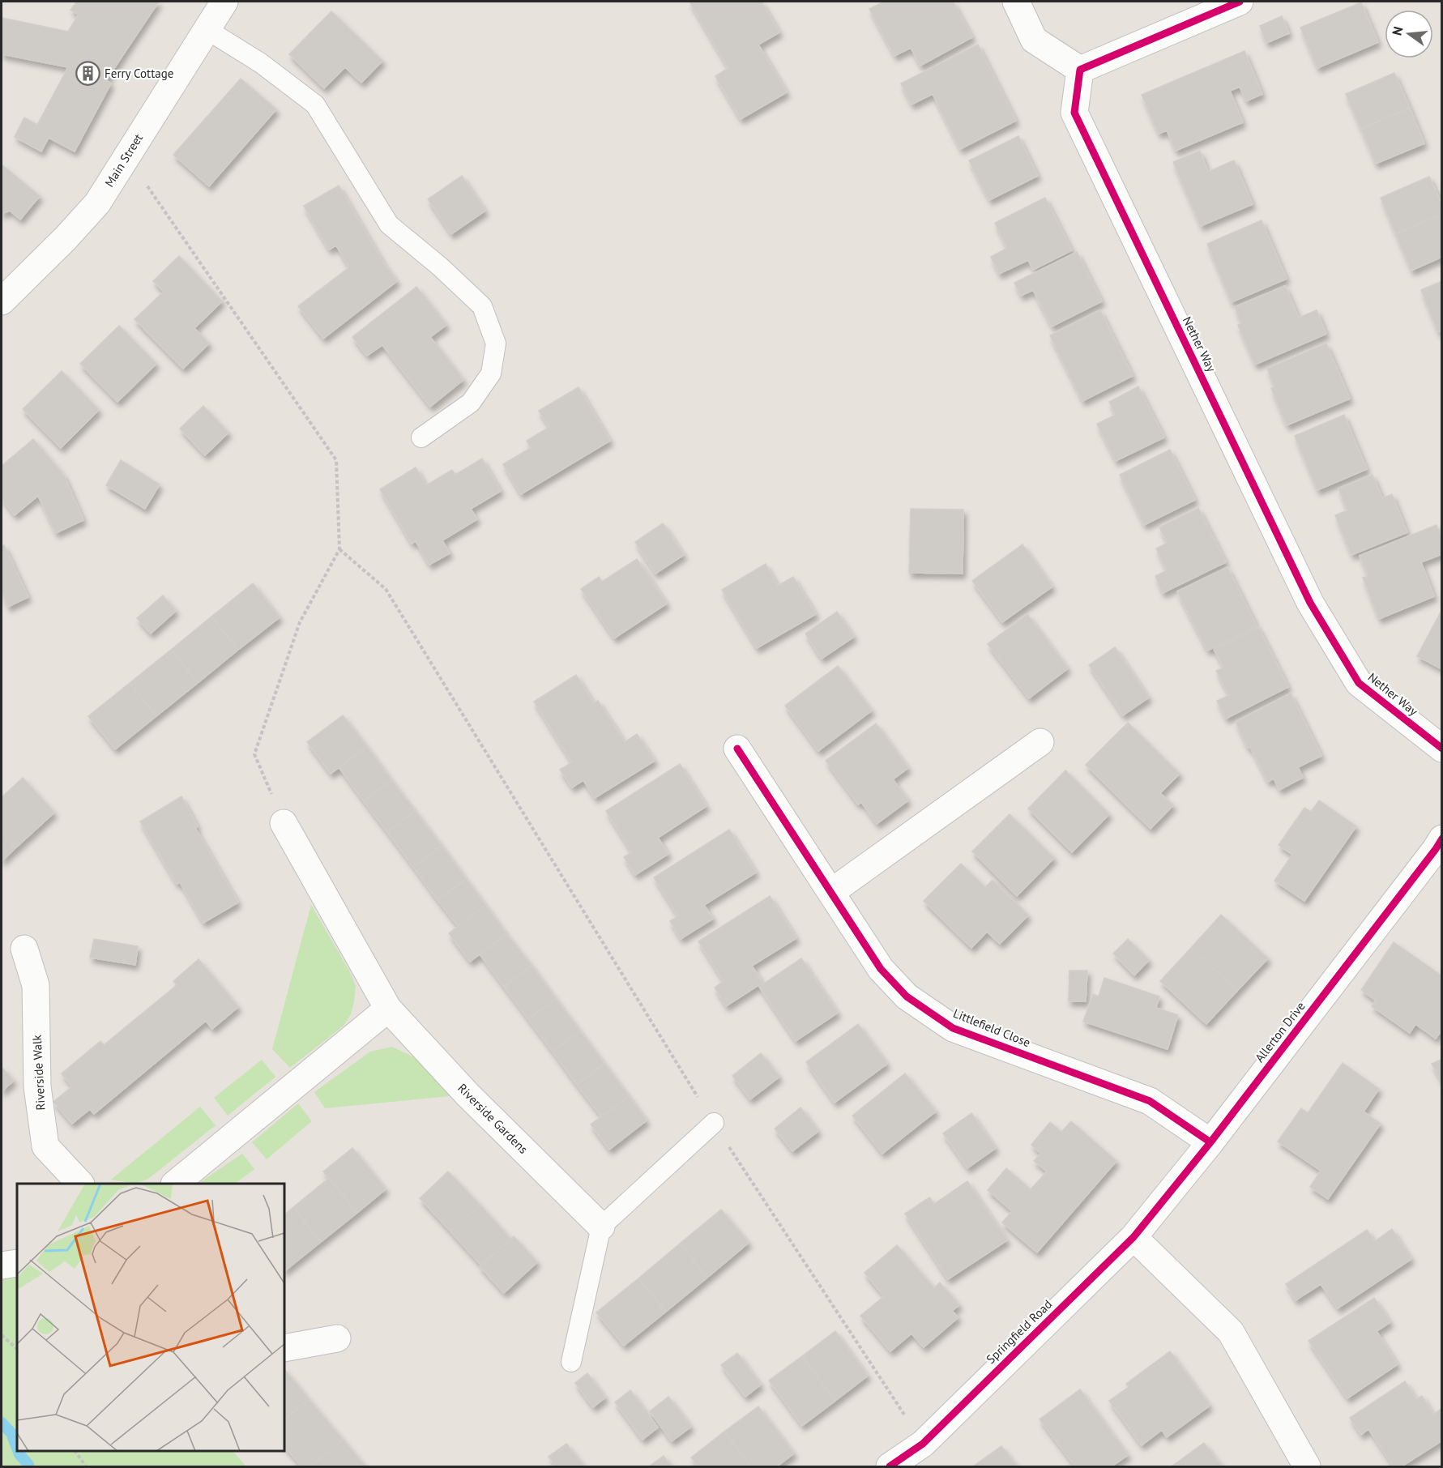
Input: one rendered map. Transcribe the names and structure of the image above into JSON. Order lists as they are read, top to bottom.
{
  "streets": {
    "street": [
      "Main Street",
      "Nether Way",
      "Littlefield Close",
      "Allerton Drive",
      "Riverside Walk",
      "Riverside Gardens",
      "Springfield Road"
    ]
  },
  "crossings": [
    ["Littlefield Close", "Allerton Drive"],
    ["Allerton Drive", "Springfield Road"]
  ],
  "places": {
    "building": ["Ferry Cottage"]
  },
  "north": "left"
}
